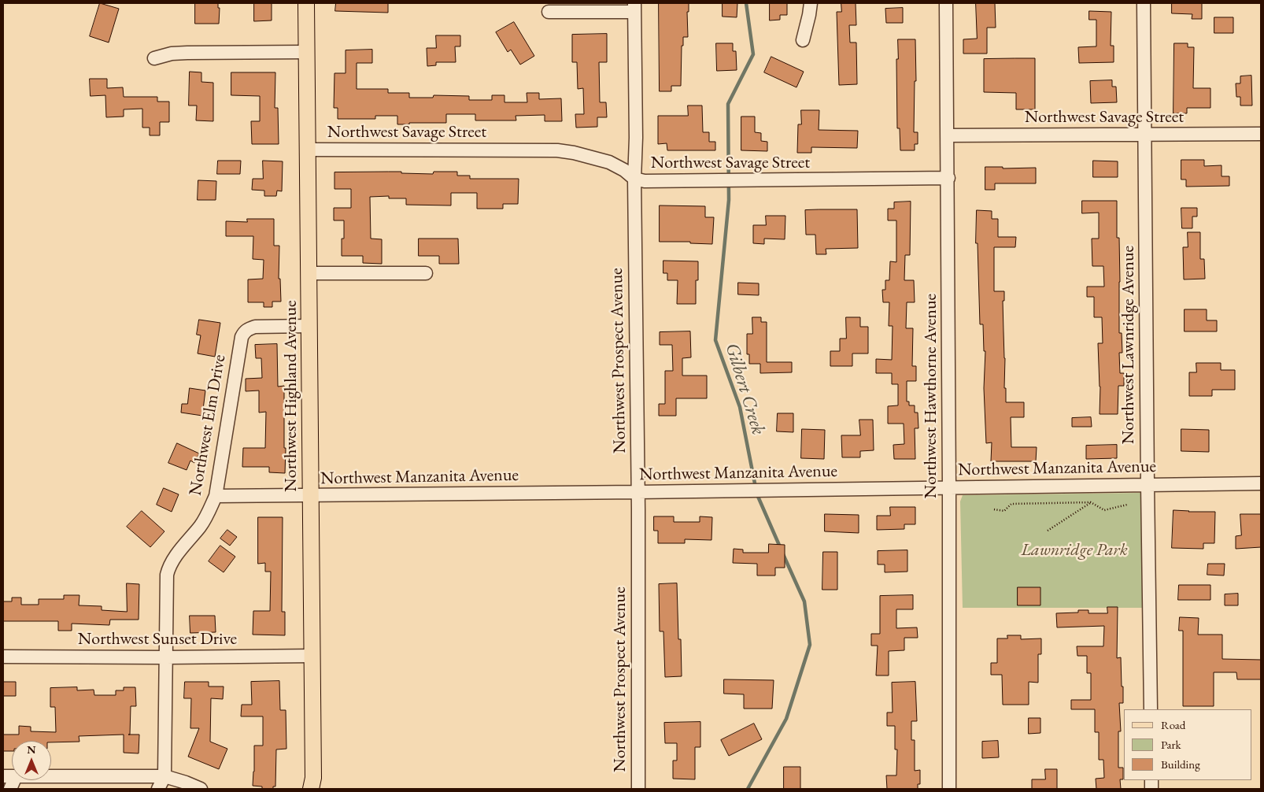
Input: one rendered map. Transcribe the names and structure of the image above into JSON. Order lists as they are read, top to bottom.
{
  "streets": {
    "main road": ["Northwest Highland Avenue"],
    "street": [
      "Northwest Savage Street",
      "Northwest Lawnridge Avenue",
      "Northwest Prospect Avenue",
      "Northwest Hawthorne Avenue",
      "Northwest Elm Drive",
      "Northwest Manzanita Avenue",
      "Northwest Sunset Drive"
    ]
  },
  "crossings": [
    ["Northwest Savage Street", "Northwest Lawnridge Avenue"],
    ["Northwest Savage Street", "Northwest Prospect Avenue"],
    ["Northwest Savage Street", "Northwest Highland Avenue"],
    ["Northwest Savage Street", "Northwest Hawthorne Avenue"],
    ["Northwest Lawnridge Avenue", "Northwest Manzanita Avenue"],
    ["Northwest Prospect Avenue", "Northwest Manzanita Avenue"],
    ["Northwest Highland Avenue", "Northwest Elm Drive"],
    ["Northwest Highland Avenue", "Northwest Manzanita Avenue"],
    ["Northwest Highland Avenue", "Northwest Sunset Drive"],
    ["Northwest Hawthorne Avenue", "Northwest Manzanita Avenue"],
    ["Northwest Elm Drive", "Northwest Manzanita Avenue"],
    ["Northwest Elm Drive", "Northwest Sunset Drive"]
  ],
  "water": ["Gilbert Creek"],
  "parks": ["Lawnridge Park"],
  "legend": ["Road", "Park", "Building"],
  "north": "top"
}
